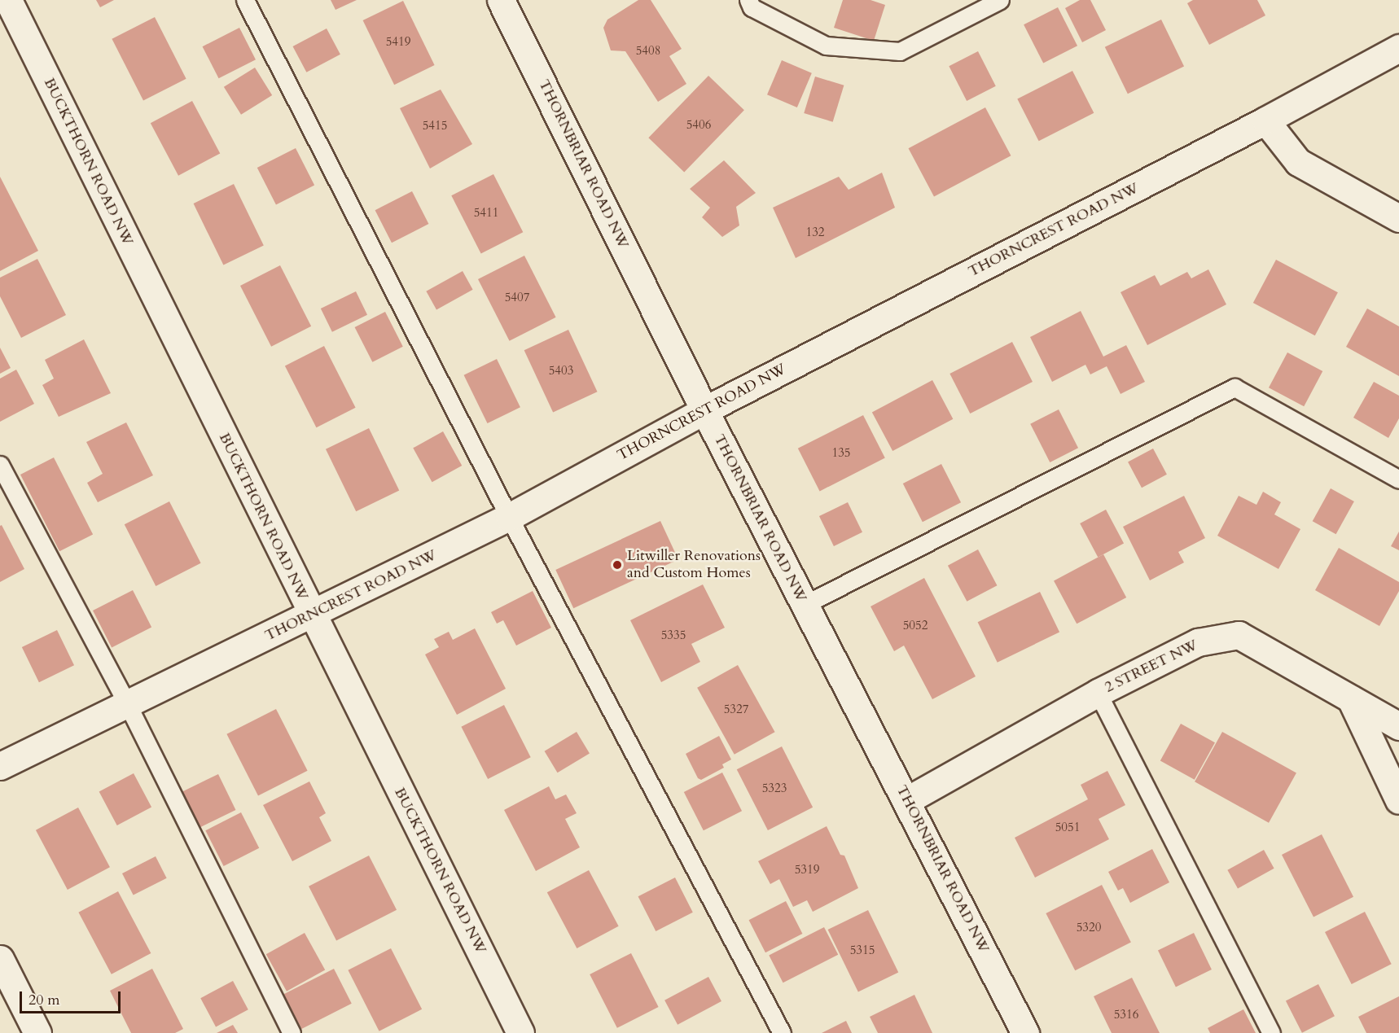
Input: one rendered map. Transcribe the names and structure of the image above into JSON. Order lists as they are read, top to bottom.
{
  "streets": {
    "street": [
      "BUCKTHORN ROAD NW",
      "THORNBRIAR ROAD NW",
      "THORNCREST ROAD NW",
      "2 STREET NW"
    ]
  },
  "crossings": [
    ["BUCKTHORN ROAD NW", "THORNCREST ROAD NW"],
    ["THORNBRIAR ROAD NW", "THORNCREST ROAD NW"],
    ["THORNBRIAR ROAD NW", "2 STREET NW"]
  ],
  "places": ["Litwiller Renovations and Custom Homes"],
  "house_numbers": [
    "5419",
    "5408",
    "5406",
    "5415",
    "5411",
    "132",
    "5407",
    "5403",
    "135",
    "5052",
    "5335",
    "5327",
    "5323",
    "5051",
    "5319",
    "5320",
    "5315",
    "5316"
  ],
  "scale_bar": "20 m"
}
